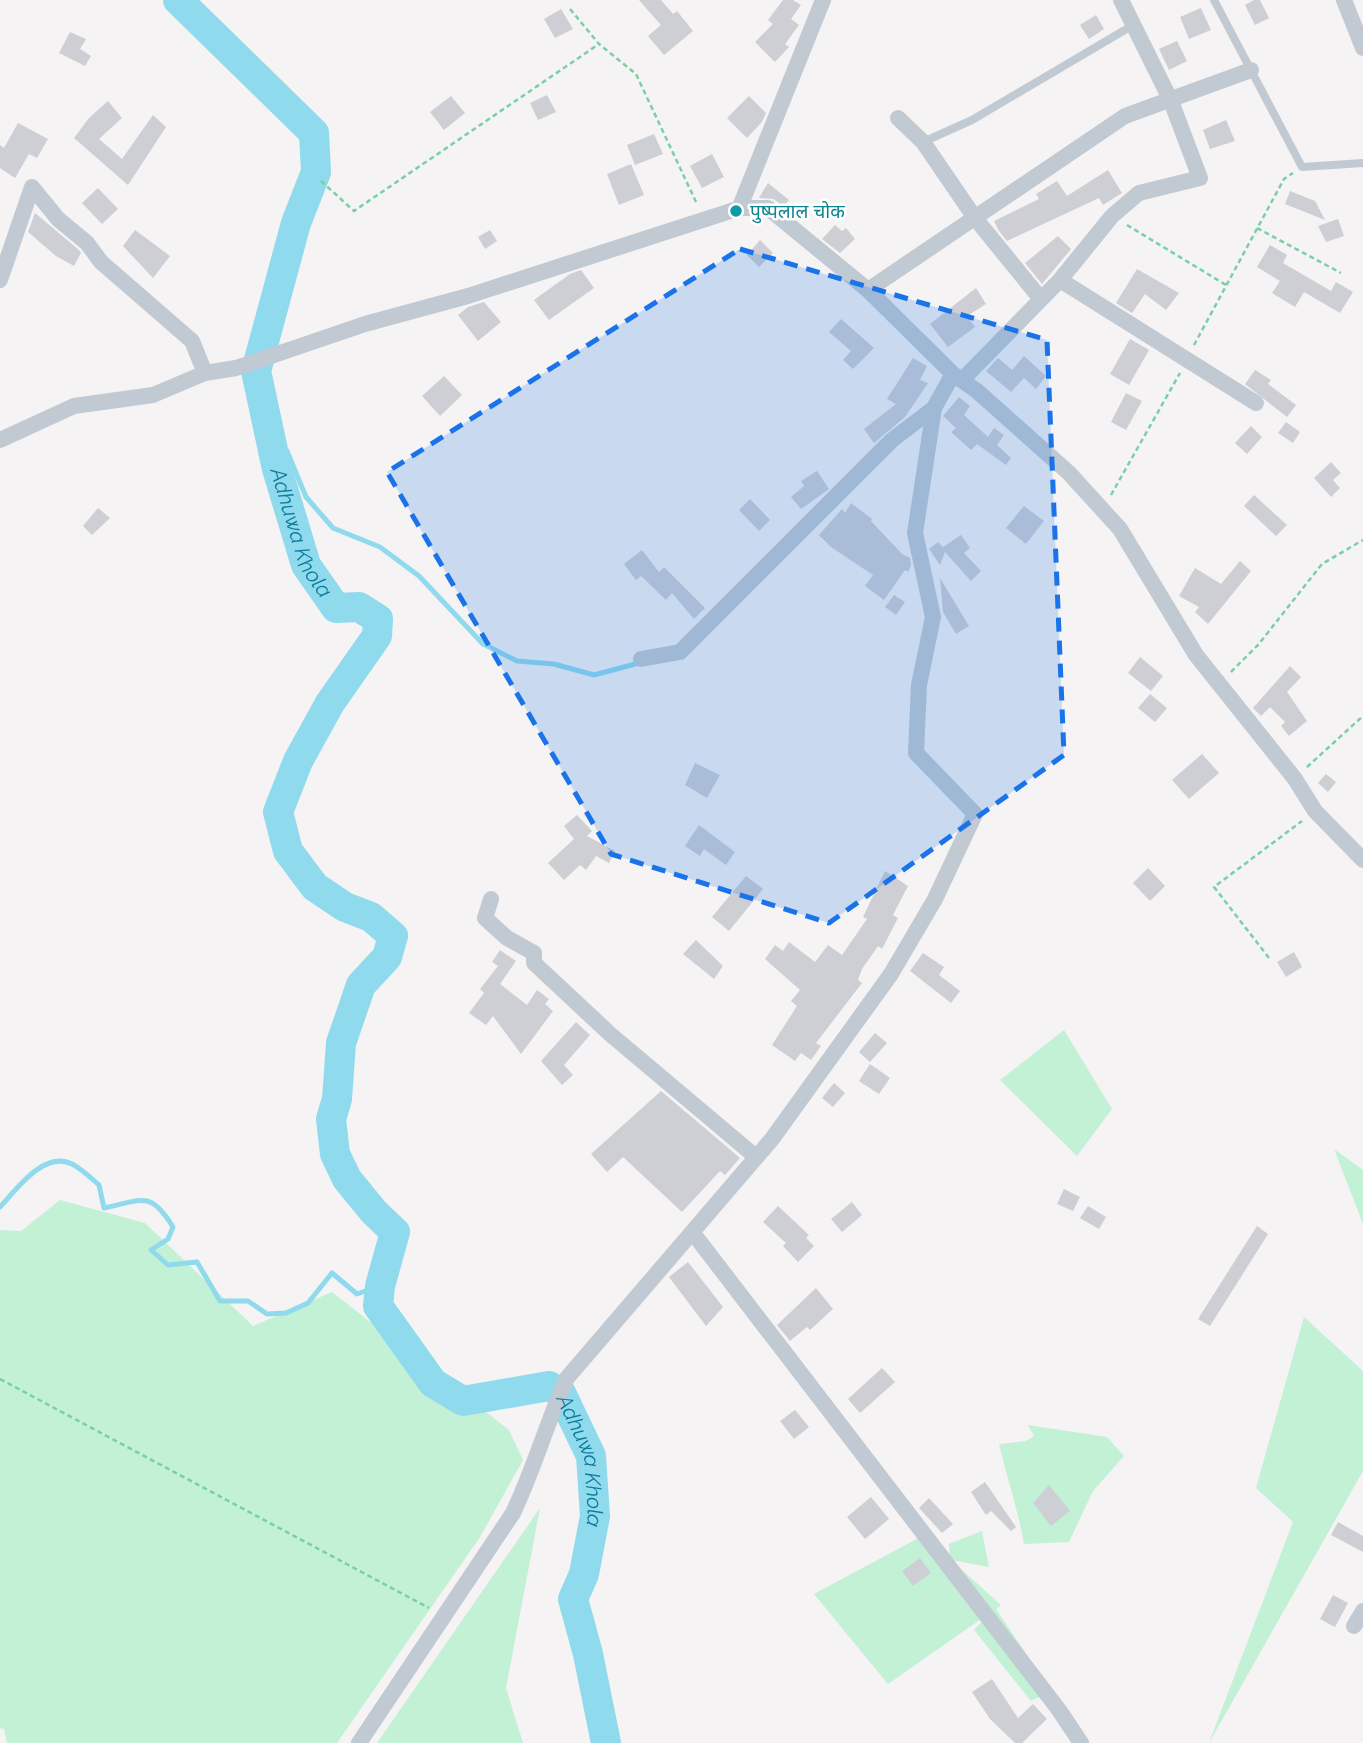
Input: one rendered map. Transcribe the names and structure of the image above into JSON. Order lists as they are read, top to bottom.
{
  "water": ["Adhuwa Khola"],
  "places": ["पुष्पलाल चोक"]
}
